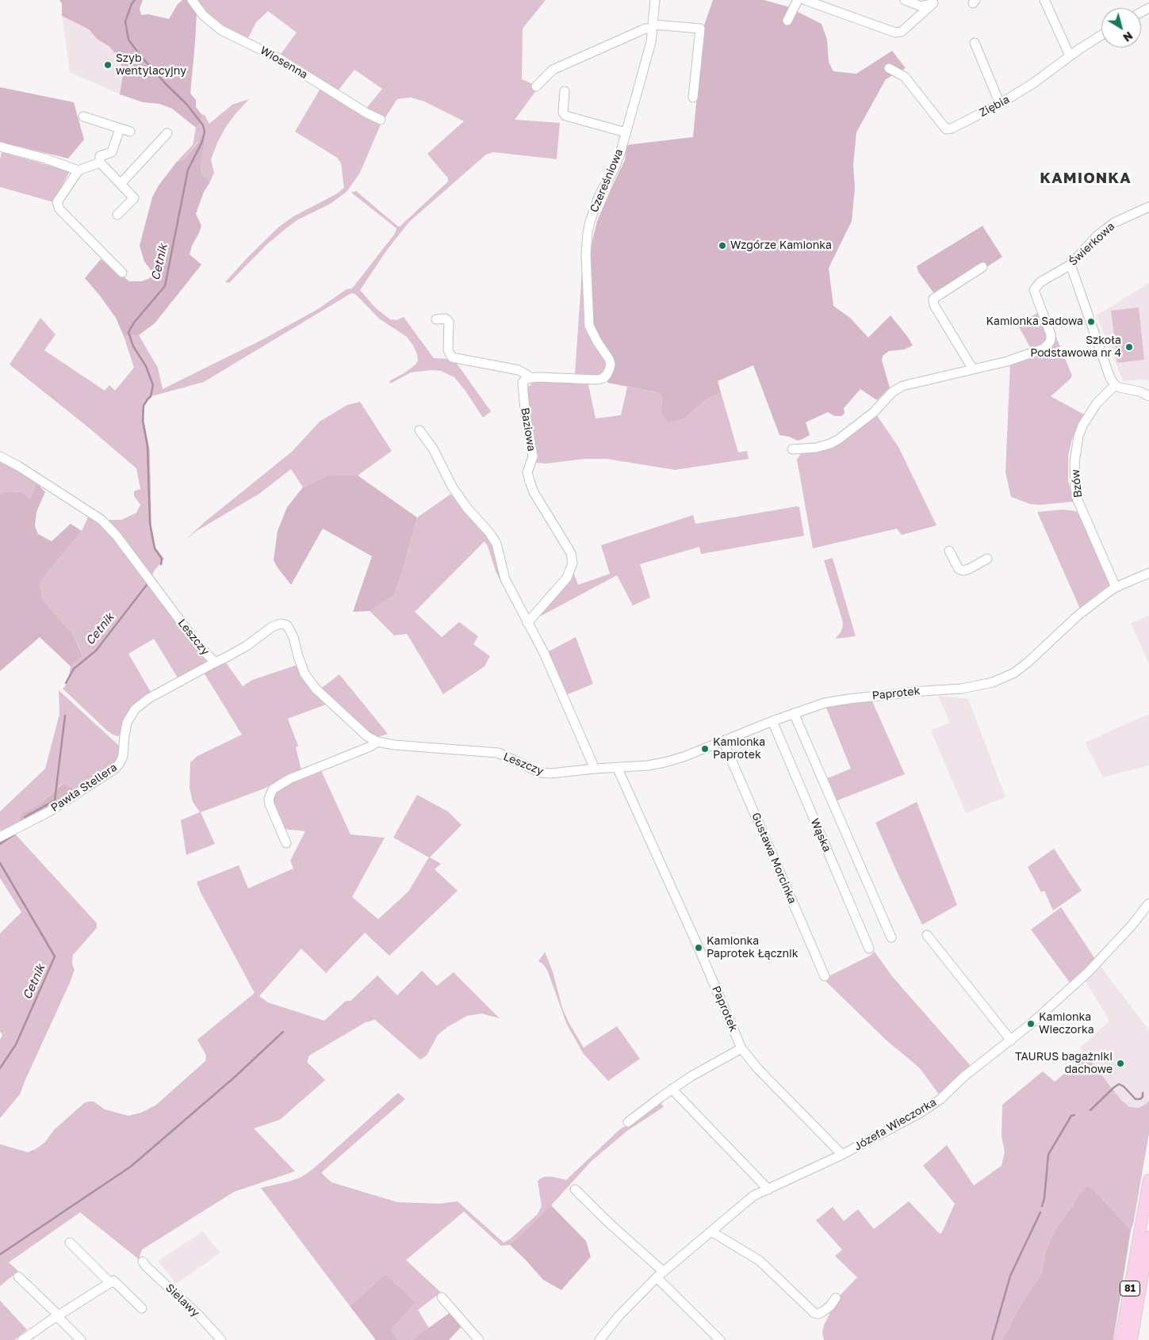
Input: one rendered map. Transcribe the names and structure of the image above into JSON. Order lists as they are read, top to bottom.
{
  "streets": {
    "main road": ["81"],
    "street": [
      "Wiosenna",
      "Ziębia",
      "Czereśniowa",
      "Świerkowa",
      "Baziowa",
      "Bzów",
      "Leszczy",
      "Paprotek",
      "Pawła Stellera",
      "Wąska",
      "Gustawa Morcinka",
      "Józefa Wieczorka",
      "Sielawy"
    ]
  },
  "crossings": [
    ["Czereśniowa", "Baziowa"],
    ["Bzów", "Paprotek"],
    ["Leszczy", "Paprotek"],
    ["Leszczy", "Pawła Stellera"],
    ["Paprotek", "Wąska"],
    ["Paprotek", "Gustawa Morcinka"],
    ["Paprotek", "Józefa Wieczorka"]
  ],
  "districts": ["KAMIONKA"],
  "water": ["Cetnik"],
  "places": [
    "Szyb wentylacyjny",
    "Wzgórze Kamionka",
    "Kamionka Sadowa",
    "Szkoła Podstawowa nr 4",
    "Kamionka Paprotek",
    "Kamionka Paprotek Łącznik",
    "Kamionka Wieczorka",
    "TAURUS bagażniki dachowe"
  ],
  "north": "bottom right"
}
